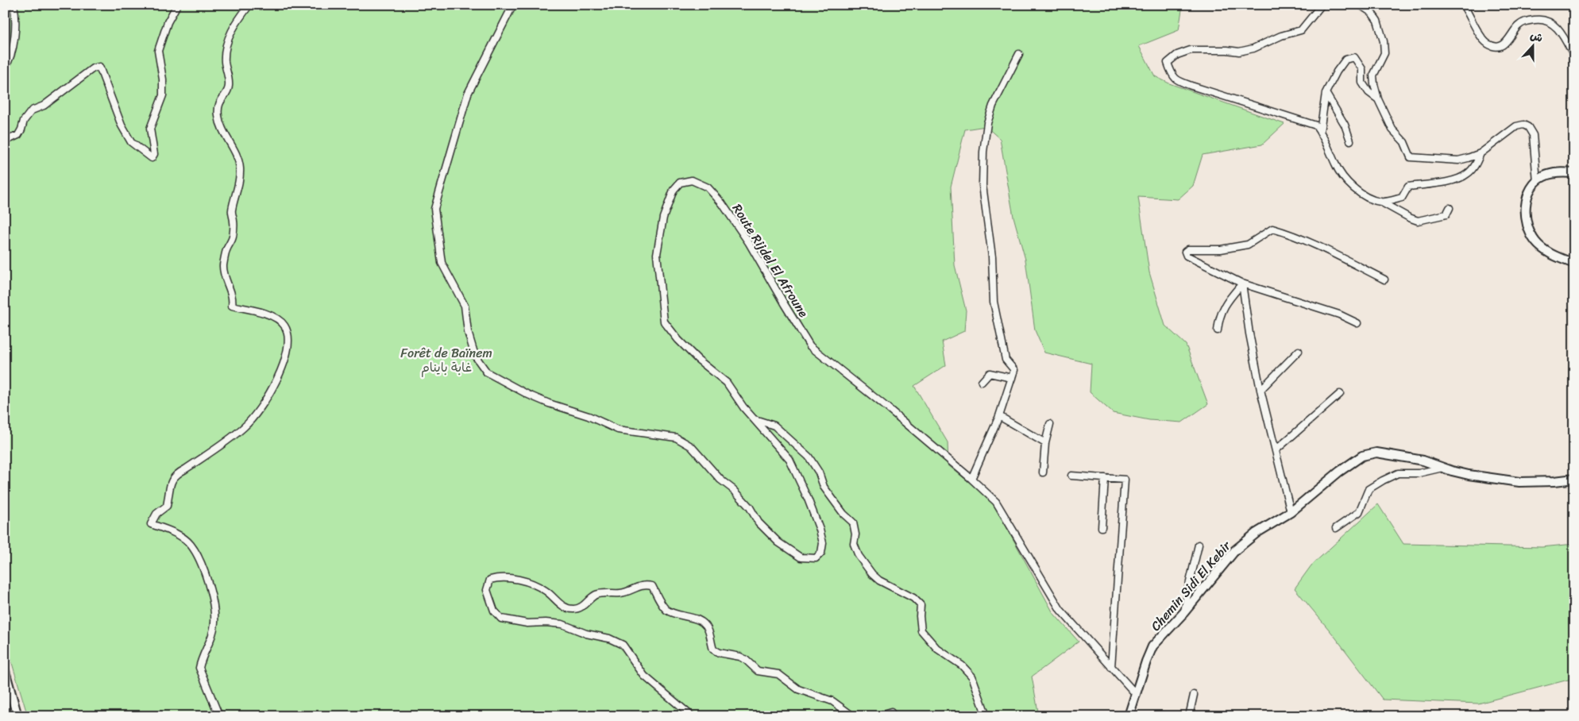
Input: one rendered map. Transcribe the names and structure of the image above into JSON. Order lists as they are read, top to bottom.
{
  "streets": {
    "street": ["Route Rijdel El Afroune", "Chemin Sidi El Kebir"]
  },
  "parks": ["Forêt de Baïnem غابة باينام"],
  "north": "top"
}
